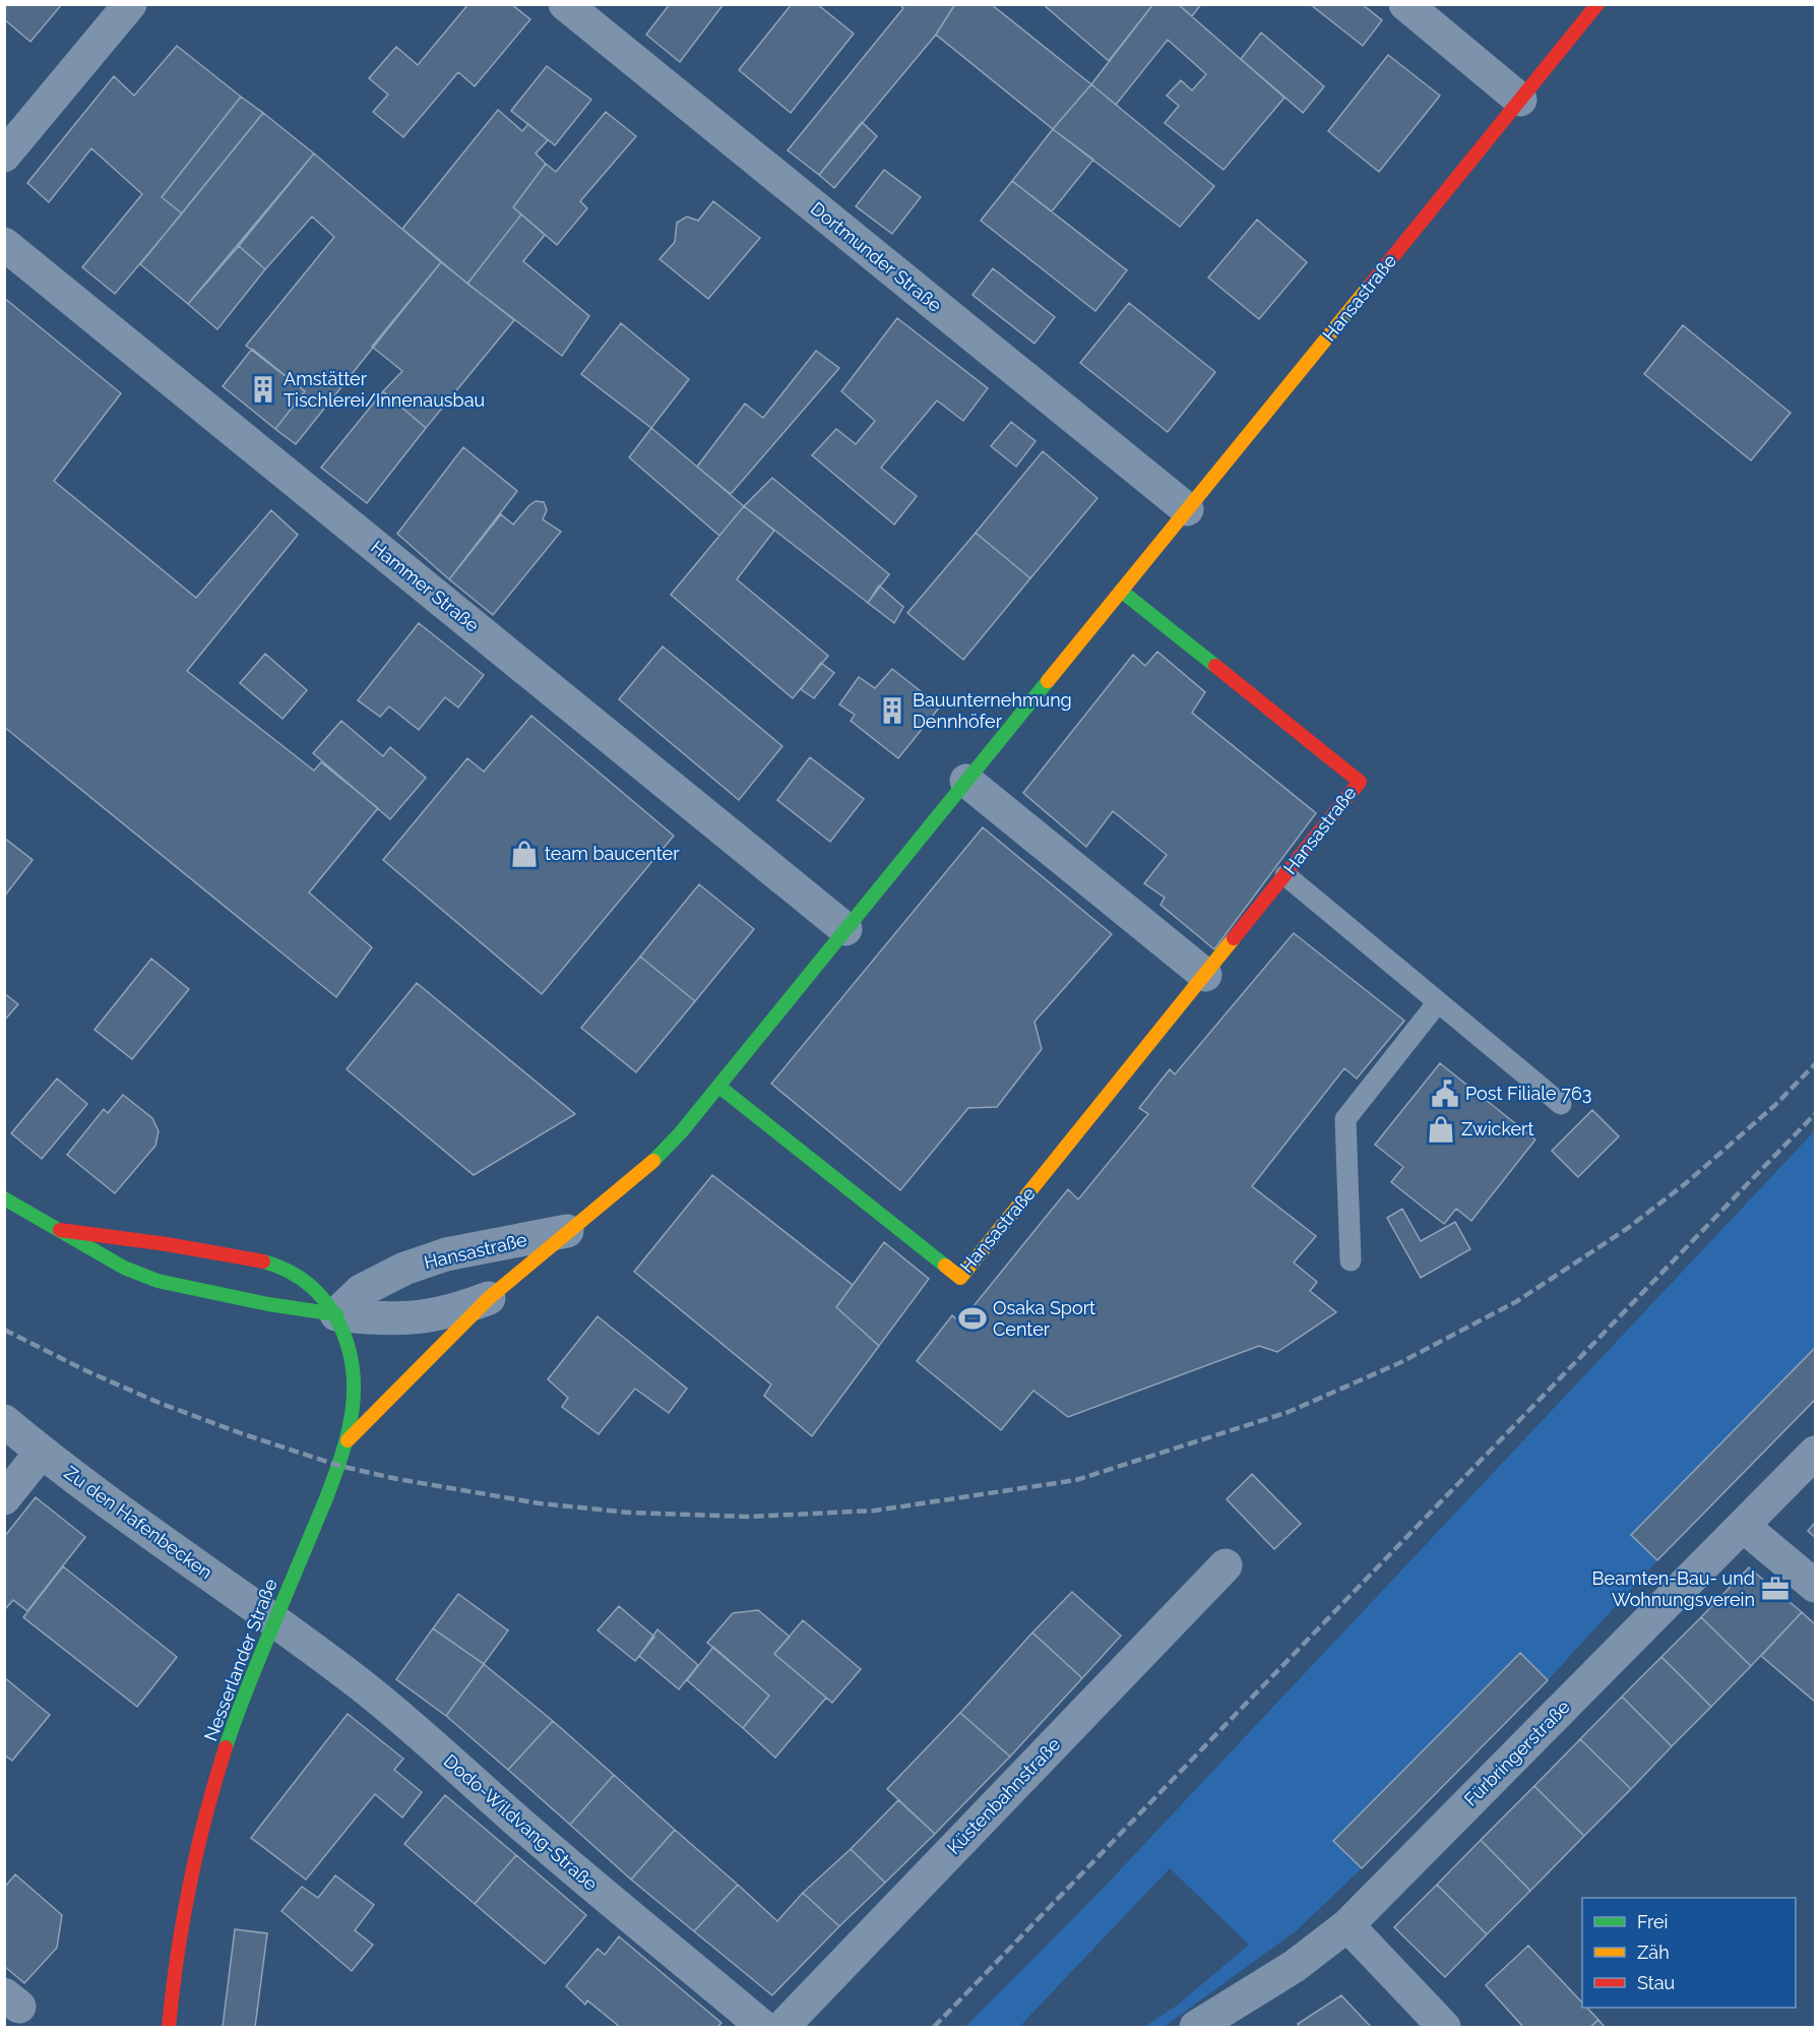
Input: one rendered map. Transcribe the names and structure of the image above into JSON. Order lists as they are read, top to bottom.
{
  "streets": {
    "street": [
      "Dortmunder Straße",
      "Hansastraße",
      "Hammer Straße",
      "Zu den Hafenbecken",
      "Nesserlander Straße",
      "Fürbringerstraße",
      "Küstenbahnstraße",
      "Dodo-Wildvang-Straße"
    ]
  },
  "crossings": [
    ["Dortmunder Straße", "Hansastraße"],
    ["Hansastraße", "Hammer Straße"],
    ["Hansastraße", "Nesserlander Straße"],
    ["Zu den Hafenbecken", "Nesserlander Straße"],
    ["Zu den Hafenbecken", "Dodo-Wildvang-Straße"],
    ["Nesserlander Straße", "Dodo-Wildvang-Straße"]
  ],
  "places": {
    "building": ["Amstätter Tischlerei/Innenausbau", "Bauunternehmung Dennhöfer"],
    "shop": ["team baucenter", "Zwickert"],
    "public building": ["Post Filiale 763"],
    "sports": ["Osaka Sport Center"],
    "office": ["Beamten-Bau- und Wohnungsverein"]
  },
  "legend": ["Frei", "Zäh", "Stau"]
}
